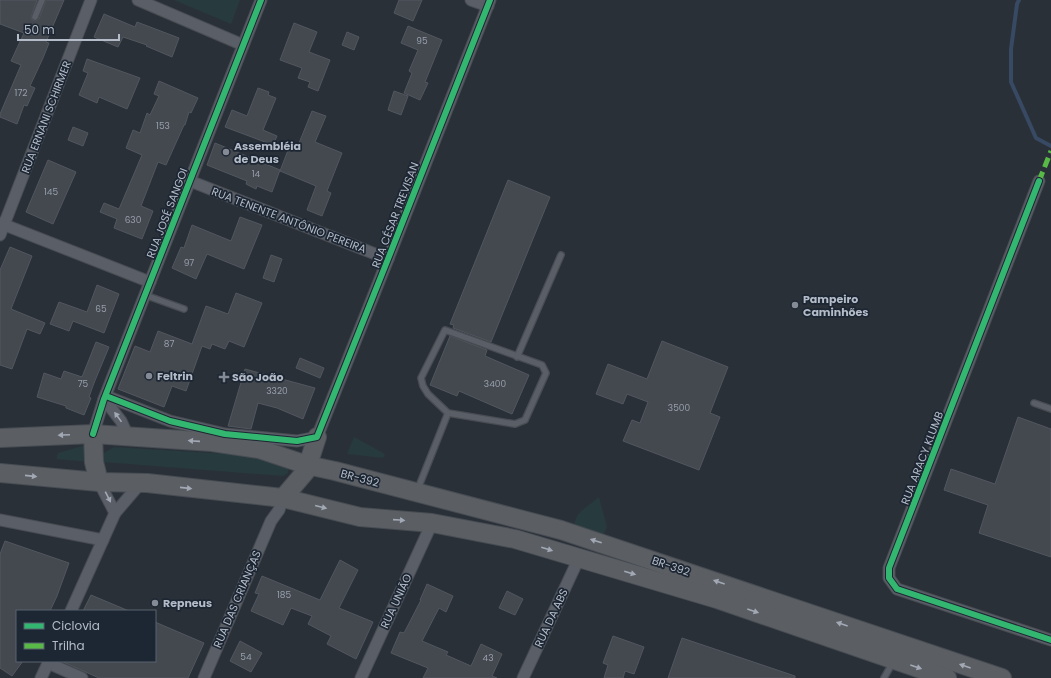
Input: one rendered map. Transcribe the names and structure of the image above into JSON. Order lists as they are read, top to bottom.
{
  "streets": {
    "highway": ["BR-392"],
    "street": [
      "RUA ERNANI SCHIRMER",
      "RUA JOSÉ SANGOI",
      "RUA CÉSAR TREVISAN",
      "RUA TENENTE ANTÔNIO PEREIRA",
      "RUA ARACY KLUMB",
      "RUA DAS CRIANÇAS",
      "RUA UNIÃO",
      "RUA DA ABS"
    ]
  },
  "crossings": [
    ["RUA JOSÉ SANGOI", "RUA TENENTE ANTÔNIO PEREIRA"],
    ["RUA JOSÉ SANGOI", "BR-392"],
    ["RUA CÉSAR TREVISAN", "RUA TENENTE ANTÔNIO PEREIRA"],
    ["RUA CÉSAR TREVISAN", "BR-392"],
    ["BR-392", "RUA DAS CRIANÇAS"],
    ["BR-392", "RUA UNIÃO"],
    ["BR-392", "RUA DA ABS"]
  ],
  "places": {
    "other": [
      "Assembléia de Deus",
      "Pampeiro Caminhões",
      "Feltrin",
      "Repneus"
    ],
    "health": ["São João"]
  },
  "house_numbers": [
    "95",
    "172",
    "153",
    "14",
    "145",
    "630",
    "97",
    "65",
    "87",
    "75",
    "3400",
    "3320",
    "3500",
    "185",
    "54",
    "43"
  ],
  "legend": ["Ciclovia", "Trilha"],
  "scale_bar": "50 m"
}
